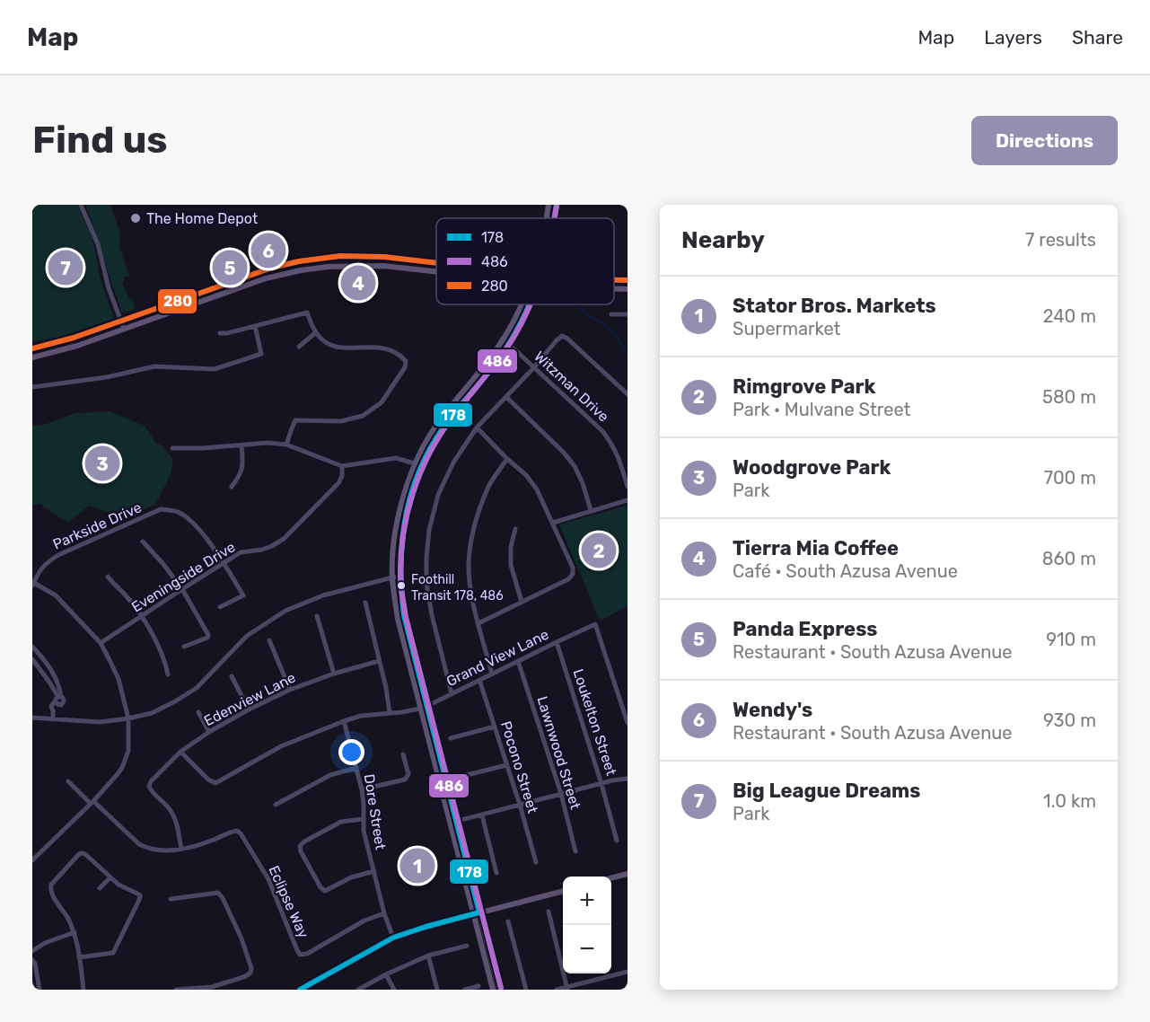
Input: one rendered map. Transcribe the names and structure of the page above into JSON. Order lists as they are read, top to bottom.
{
  "streets": {
    "street": [
      "Witzman Drive",
      "Parkside Drive",
      "Eveningside Drive",
      "Grand View Lane",
      "Edenview Lane",
      "Loukelton Street",
      "Lawnwood Street",
      "Pocono Street",
      "Dore Street",
      "Eclipse Way"
    ]
  },
  "crossings": [
    ["Parkside Drive", "Eveningside Drive"],
    ["Grand View Lane", "Edenview Lane"],
    ["Grand View Lane", "Loukelton Street"],
    ["Grand View Lane", "Lawnwood Street"],
    ["Grand View Lane", "Pocono Street"],
    ["Grand View Lane", "Dore Street"],
    ["Edenview Lane", "Eclipse Way"],
    ["Dore Street", "Eclipse Way"]
  ],
  "places": ["The Home Depot", "Foothill Transit 178, 486"],
  "lines": ["transit line 178", "transit line 486", "transit line 280"],
  "legend": ["178", "486", "280"],
  "page": {
    "header": "Map",
    "nav": ["Map", "Layers", "Share"],
    "buttons": "Directions",
    "title": "Find us",
    "heading": ["Nearby", "7 results"],
    "pins": [
      "6",
      "5",
      "7",
      "4",
      "3",
      "2",
      "1"
    ],
    "list": [
      {
        "mark": "1",
        "name": "Stator Bros. Markets",
        "note": "Supermarket",
        "value": "240 m"
      },
      {
        "mark": "2",
        "name": "Rimgrove Park",
        "note": "Park · Mulvane Street",
        "value": "580 m"
      },
      {
        "mark": "3",
        "name": "Woodgrove Park",
        "note": "Park",
        "value": "700 m"
      },
      {
        "mark": "4",
        "name": "Tierra Mia Coffee",
        "note": "Café · South Azusa Avenue",
        "value": "860 m"
      },
      {
        "mark": "5",
        "name": "Panda Express",
        "note": "Restaurant · South Azusa Avenue",
        "value": "910 m"
      },
      {
        "mark": "6",
        "name": "Wendy's",
        "note": "Restaurant · South Azusa Avenue",
        "value": "930 m"
      },
      {
        "mark": "7",
        "name": "Big League Dreams",
        "note": "Park",
        "value": "1.0 km"
      }
    ],
    "map_buttons": ["+", "−"]
  }
}
